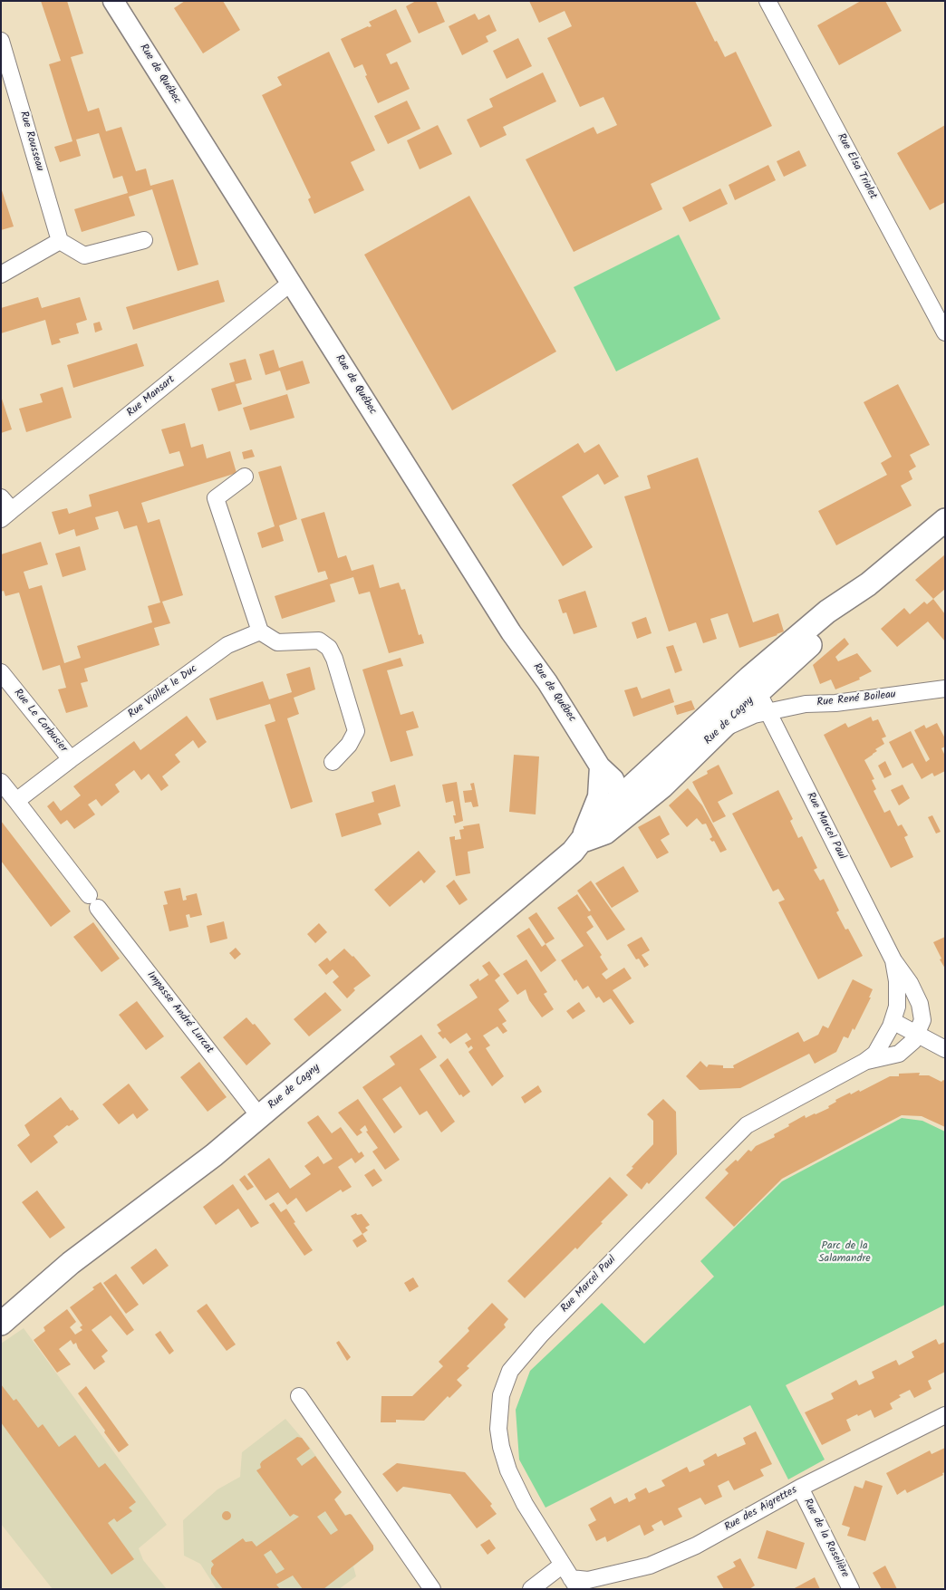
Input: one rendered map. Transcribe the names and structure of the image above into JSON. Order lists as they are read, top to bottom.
{
  "streets": {
    "main road": ["Rue de Cagny"],
    "street": [
      "Rue de Québec",
      "Rue Rousseau",
      "Rue Elsa Triolet",
      "Rue Mansart",
      "Rue Viollet le Duc",
      "Rue René Boileau",
      "Rue Le Corbusier",
      "Rue Marcel Paul",
      "Impasse André Lurcat",
      "Rue des Aigrettes",
      "Rue de la Roselière"
    ]
  },
  "crossings": [
    ["Rue de Québec", "Rue Mansart"],
    ["Rue de Québec", "Rue de Cagny"],
    ["Rue Viollet le Duc", "Rue Le Corbusier"],
    ["Rue René Boileau", "Rue de Cagny"],
    ["Rue René Boileau", "Rue Marcel Paul"],
    ["Rue Le Corbusier", "Impasse André Lurcat"],
    ["Rue de Cagny", "Rue Marcel Paul"],
    ["Rue de Cagny", "Impasse André Lurcat"],
    ["Rue Marcel Paul", "Rue des Aigrettes"],
    ["Rue des Aigrettes", "Rue de la Roselière"]
  ],
  "parks": ["Parc de la Salamandre"]
}
